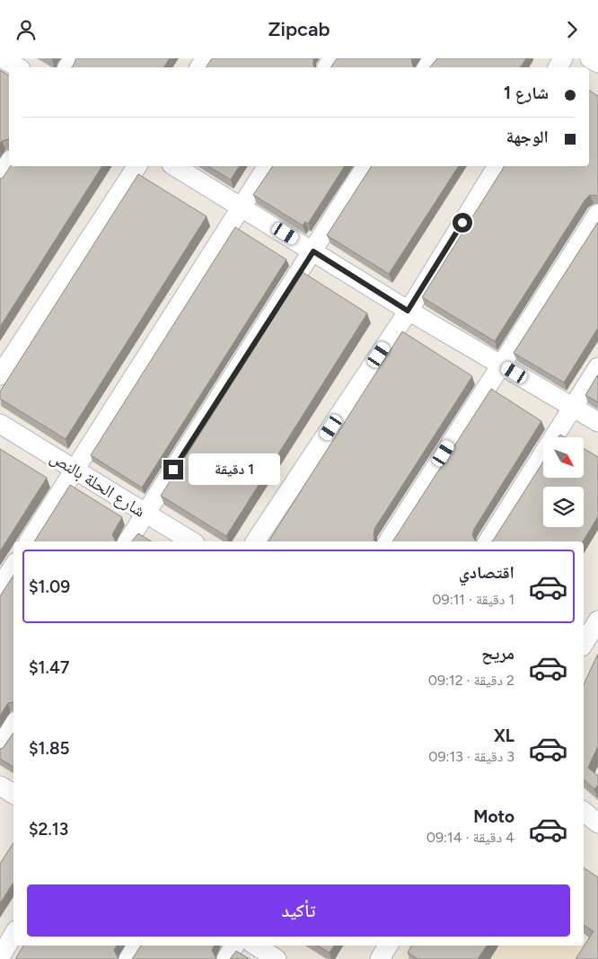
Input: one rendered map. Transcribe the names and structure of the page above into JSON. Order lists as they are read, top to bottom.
{
  "streets": {
    "street": ["شارع الحلة بالنص"]
  },
  "north": "bottom right",
  "page": {
    "header": "Zipcab",
    "banner": ["شارع 1", "الوجهة"],
    "bubble": "1 دقيقة",
    "list": [
      {
        "name": "اقتصادي",
        "note": "1 دقيقة · 09:11",
        "value": "$1.09"
      },
      {
        "name": "مريح",
        "note": "2 دقيقة · 09:12",
        "value": "$1.47"
      },
      {
        "name": "XL",
        "note": "3 دقيقة · 09:13",
        "value": "$1.85"
      },
      {
        "name": "Moto",
        "note": "4 دقيقة · 09:14",
        "value": "$2.13"
      }
    ],
    "buttons": "تأكيد"
  }
}
